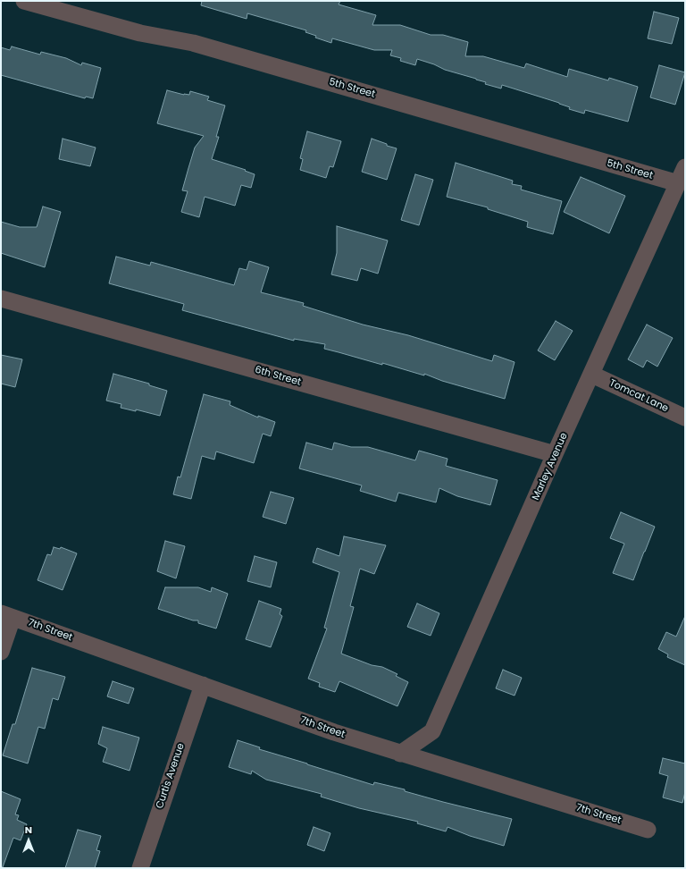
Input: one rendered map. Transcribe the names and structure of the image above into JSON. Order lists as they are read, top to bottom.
{
  "streets": {
    "street": [
      "5th Street",
      "6th Street",
      "Tomcat Lane",
      "Marley Avenue",
      "7th Street",
      "Curtis Avenue"
    ]
  },
  "crossings": [
    ["5th Street", "Marley Avenue"],
    ["6th Street", "Marley Avenue"],
    ["Tomcat Lane", "Marley Avenue"],
    ["Marley Avenue", "7th Street"],
    ["7th Street", "Curtis Avenue"]
  ],
  "north": "top"
}
